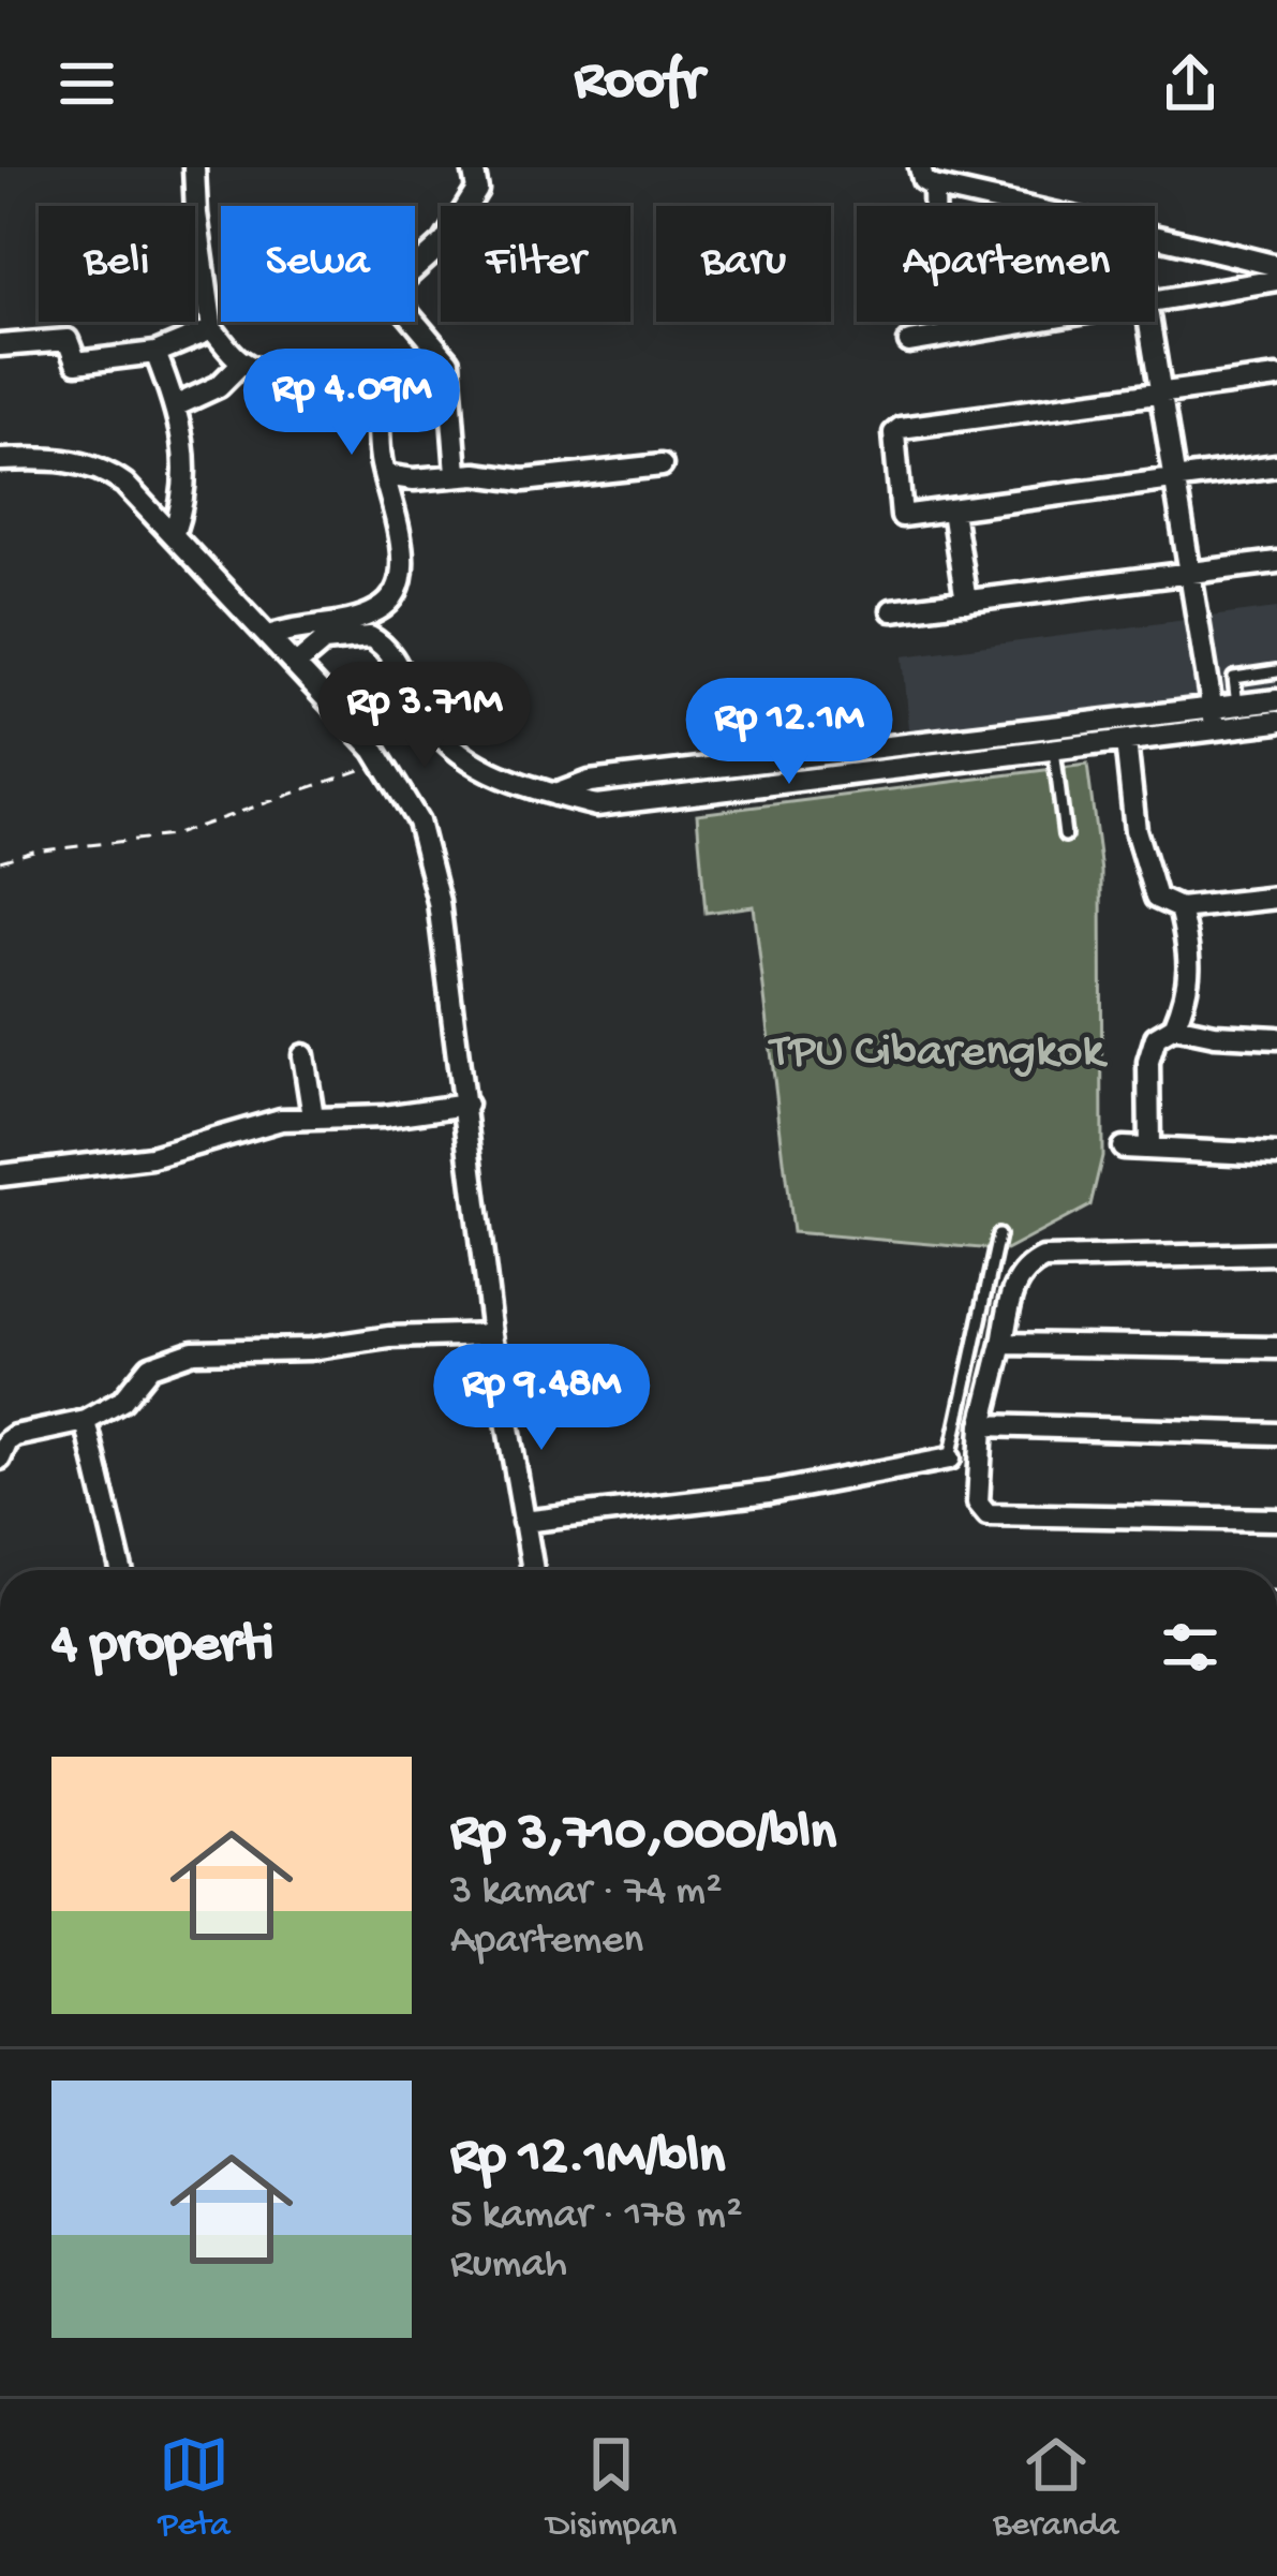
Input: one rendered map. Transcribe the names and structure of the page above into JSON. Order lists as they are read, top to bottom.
{
  "parks": ["TPU Cibarengkok"],
  "page": {
    "header": "Roofr",
    "chip": [
      "Beli",
      "Sewa",
      "Filter",
      "Baru",
      "Apartemen"
    ],
    "price": [
      "Rp 4.09M",
      "Rp 3.71M",
      "Rp 12.1M",
      "Rp 9.48M"
    ],
    "heading": "4 properti",
    "list": [
      {
        "name": "Rp 3,710,000/bln",
        "note": "3 kamar · 74 m² · Apartemen"
      },
      {
        "name": "Rp 12.1M/bln",
        "note": "5 kamar · 178 m² · Rumah"
      }
    ],
    "tabs": ["Peta", "Disimpan", "Beranda"]
  }
}
